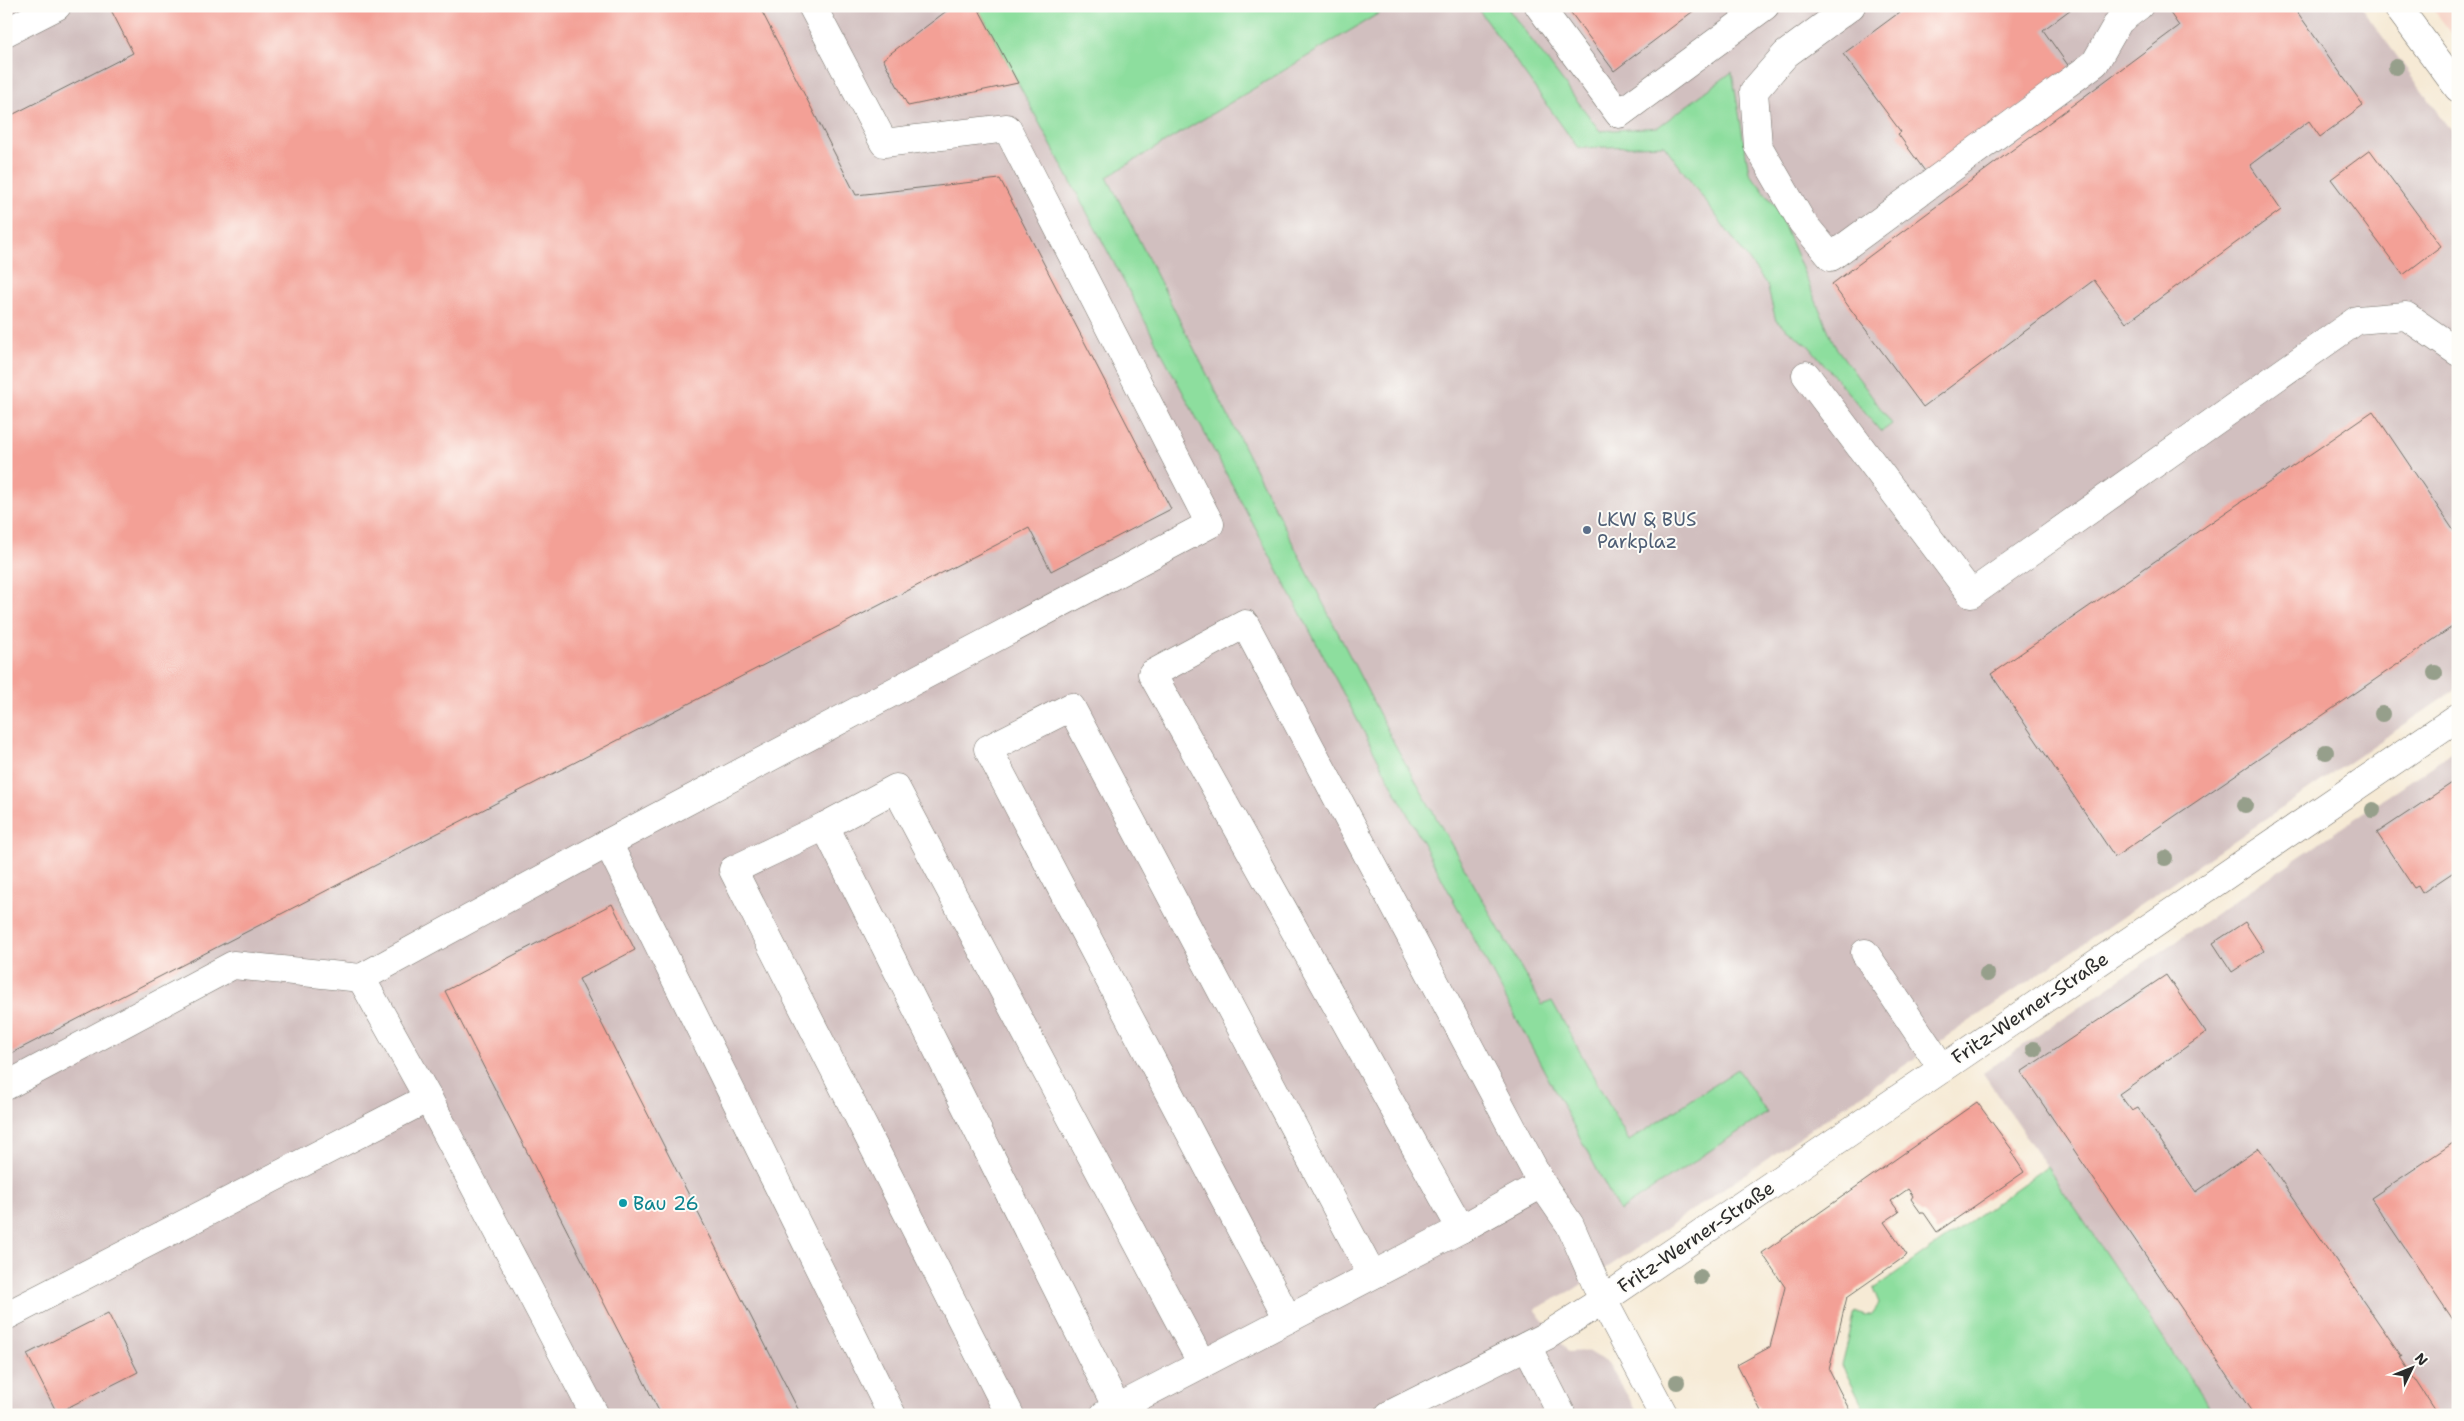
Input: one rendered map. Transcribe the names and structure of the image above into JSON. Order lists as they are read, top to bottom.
{
  "streets": {
    "street": ["Fritz-Werner-Straße"]
  },
  "places": ["LKW & BUS Parkplaz", "Bau 26"],
  "north": "top right"
}
